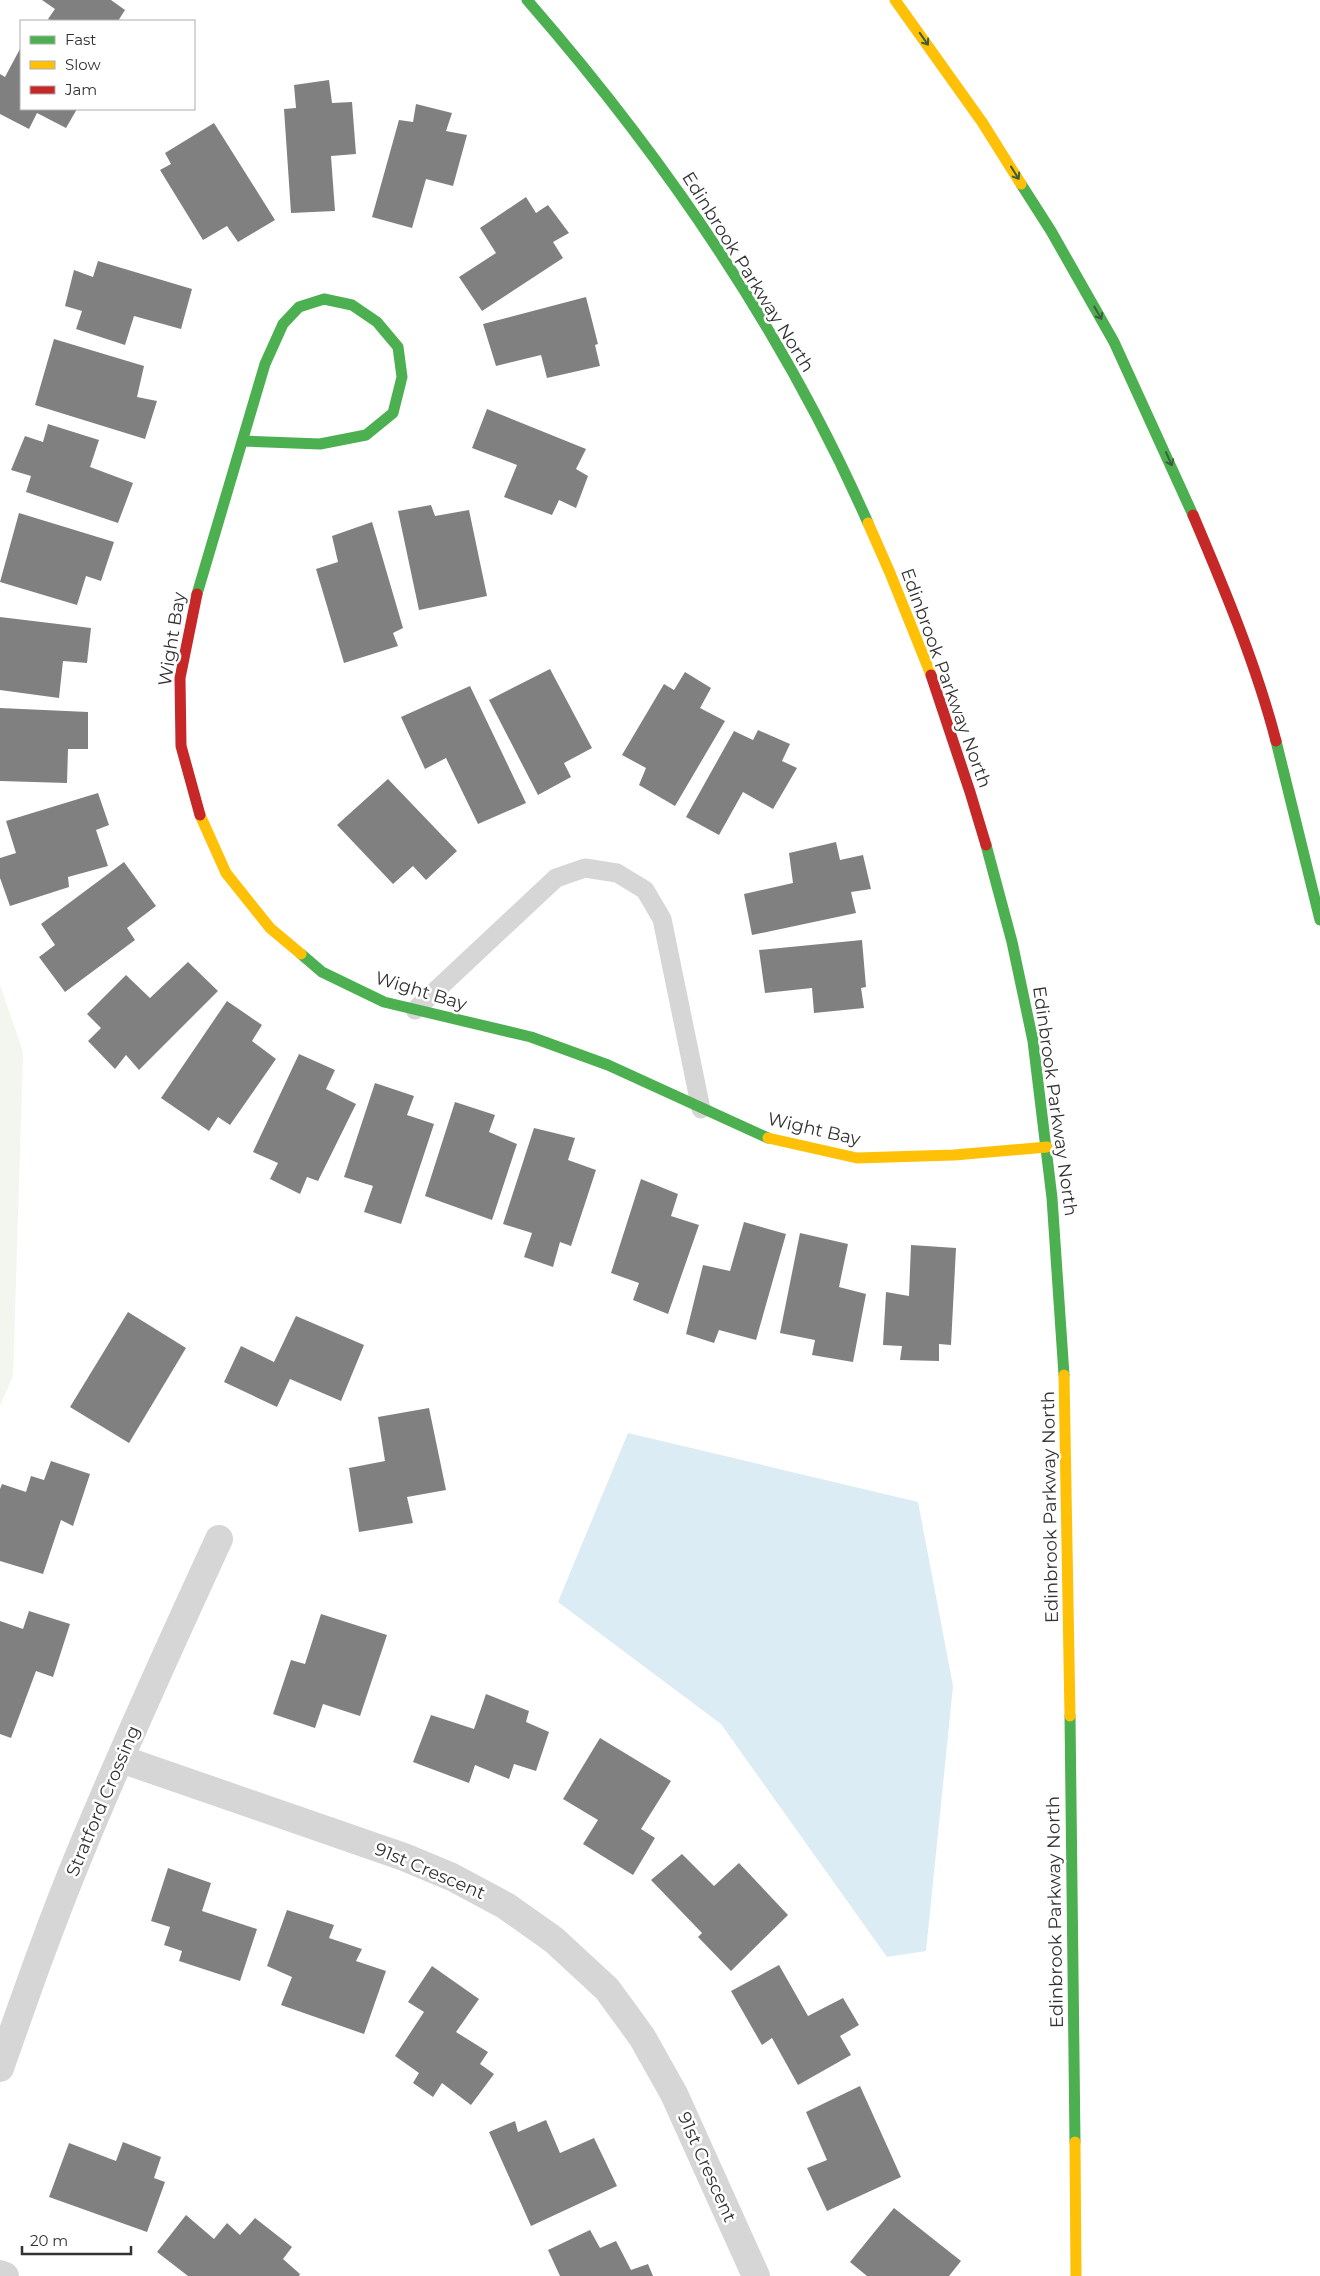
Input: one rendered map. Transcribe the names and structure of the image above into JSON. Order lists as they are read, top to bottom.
{
  "streets": {
    "main road": ["Edinbrook Parkway North", "Wight Bay"],
    "street": ["Stratford Crossing", "91st Crescent"]
  },
  "crossings": [
    ["Edinbrook Parkway North", "Wight Bay"],
    ["Stratford Crossing", "91st Crescent"]
  ],
  "legend": ["Fast", "Slow", "Jam"],
  "scale_bar": "20 m"
}
